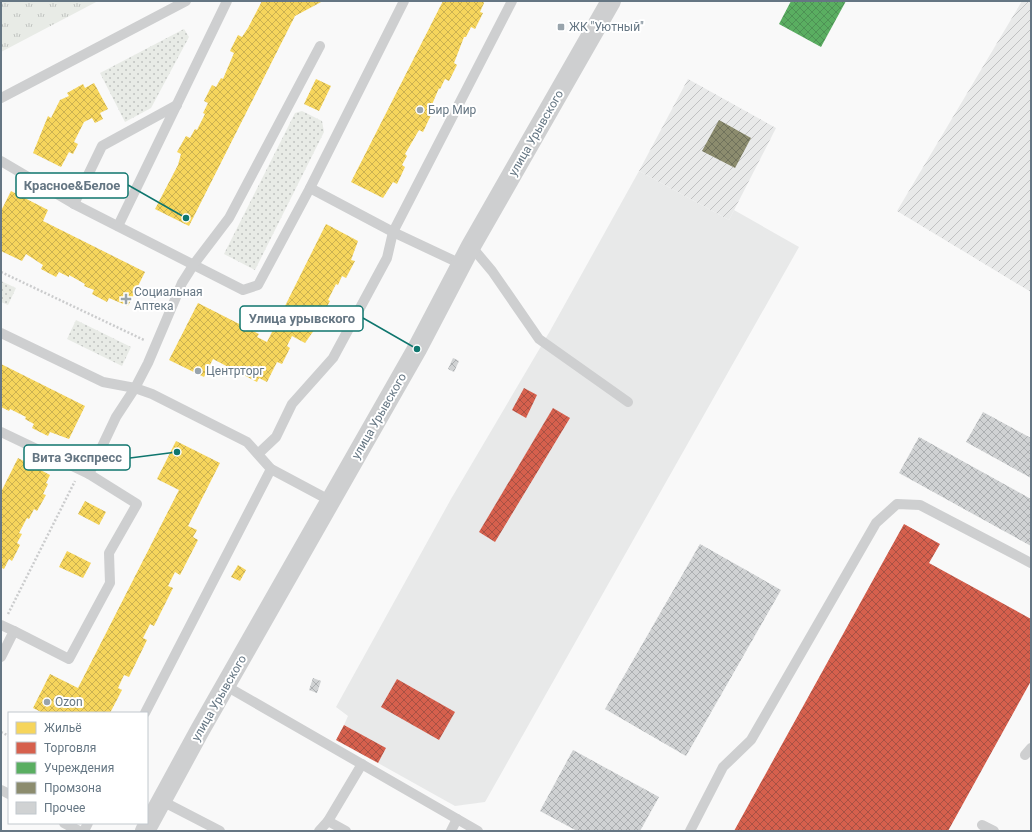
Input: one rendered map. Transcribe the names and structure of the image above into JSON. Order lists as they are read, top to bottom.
{
  "streets": {
    "street": ["улица Урывского"]
  },
  "places": {
    "transit": ["ЖК \"Уютный\""],
    "other": [
      "Бир Мир",
      "Красное&Белое",
      "Улица урывского",
      "Центрторг",
      "Вита Экспресс",
      "Ozon"
    ],
    "health": ["Социальная Аптека"]
  },
  "legend": [
    "Жильё",
    "Торговля",
    "Учреждения",
    "Промзона",
    "Прочее"
  ]
}
